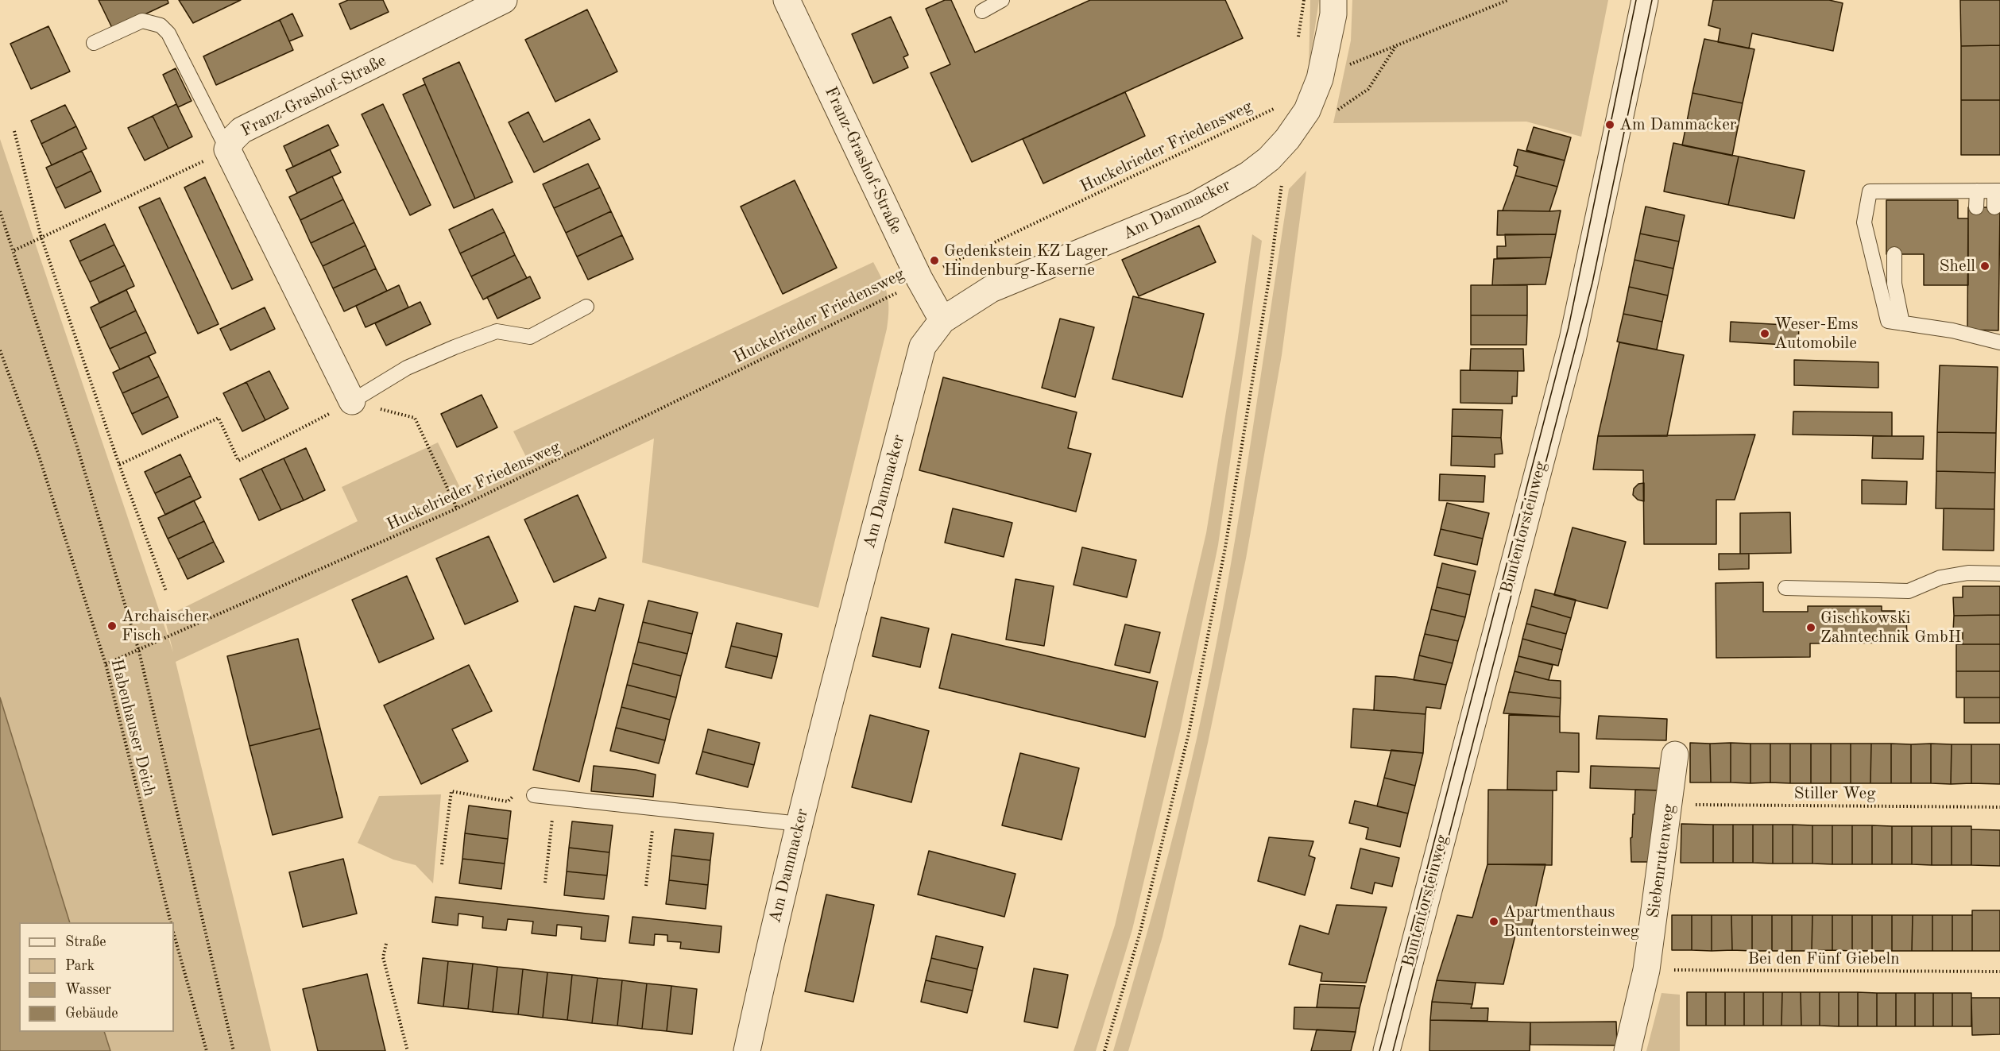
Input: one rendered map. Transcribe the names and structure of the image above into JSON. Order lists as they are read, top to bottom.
{
  "streets": {
    "street": [
      "Franz-Grashof-Straße",
      "Am Dammacker",
      "Buntentorsteinweg",
      "Siebenrutenweg"
    ],
    "path": [
      "Huckelrieder Friedensweg",
      "Habenhauser Deich",
      "Stiller Weg",
      "Bei den Fünf Giebeln"
    ]
  },
  "crossings": [
    ["Franz-Grashof-Straße", "Huckelrieder Friedensweg"],
    ["Franz-Grashof-Straße", "Am Dammacker"],
    ["Huckelrieder Friedensweg", "Habenhauser Deich"],
    ["Stiller Weg", "Siebenrutenweg"],
    ["Siebenrutenweg", "Bei den Fünf Giebeln"]
  ],
  "places": [
    "Am Dammacker",
    "Gedenkstein KZ Lager Hindenburg-Kaserne",
    "Shell",
    "Weser-Ems Automobile",
    "Archaischer Fisch",
    "Gischkowski Zahntechnik GmbH",
    "Apartmenthaus Buntentorsteinweg"
  ],
  "legend": [
    "Straße",
    "Park",
    "Wasser",
    "Gebäude"
  ]
}
